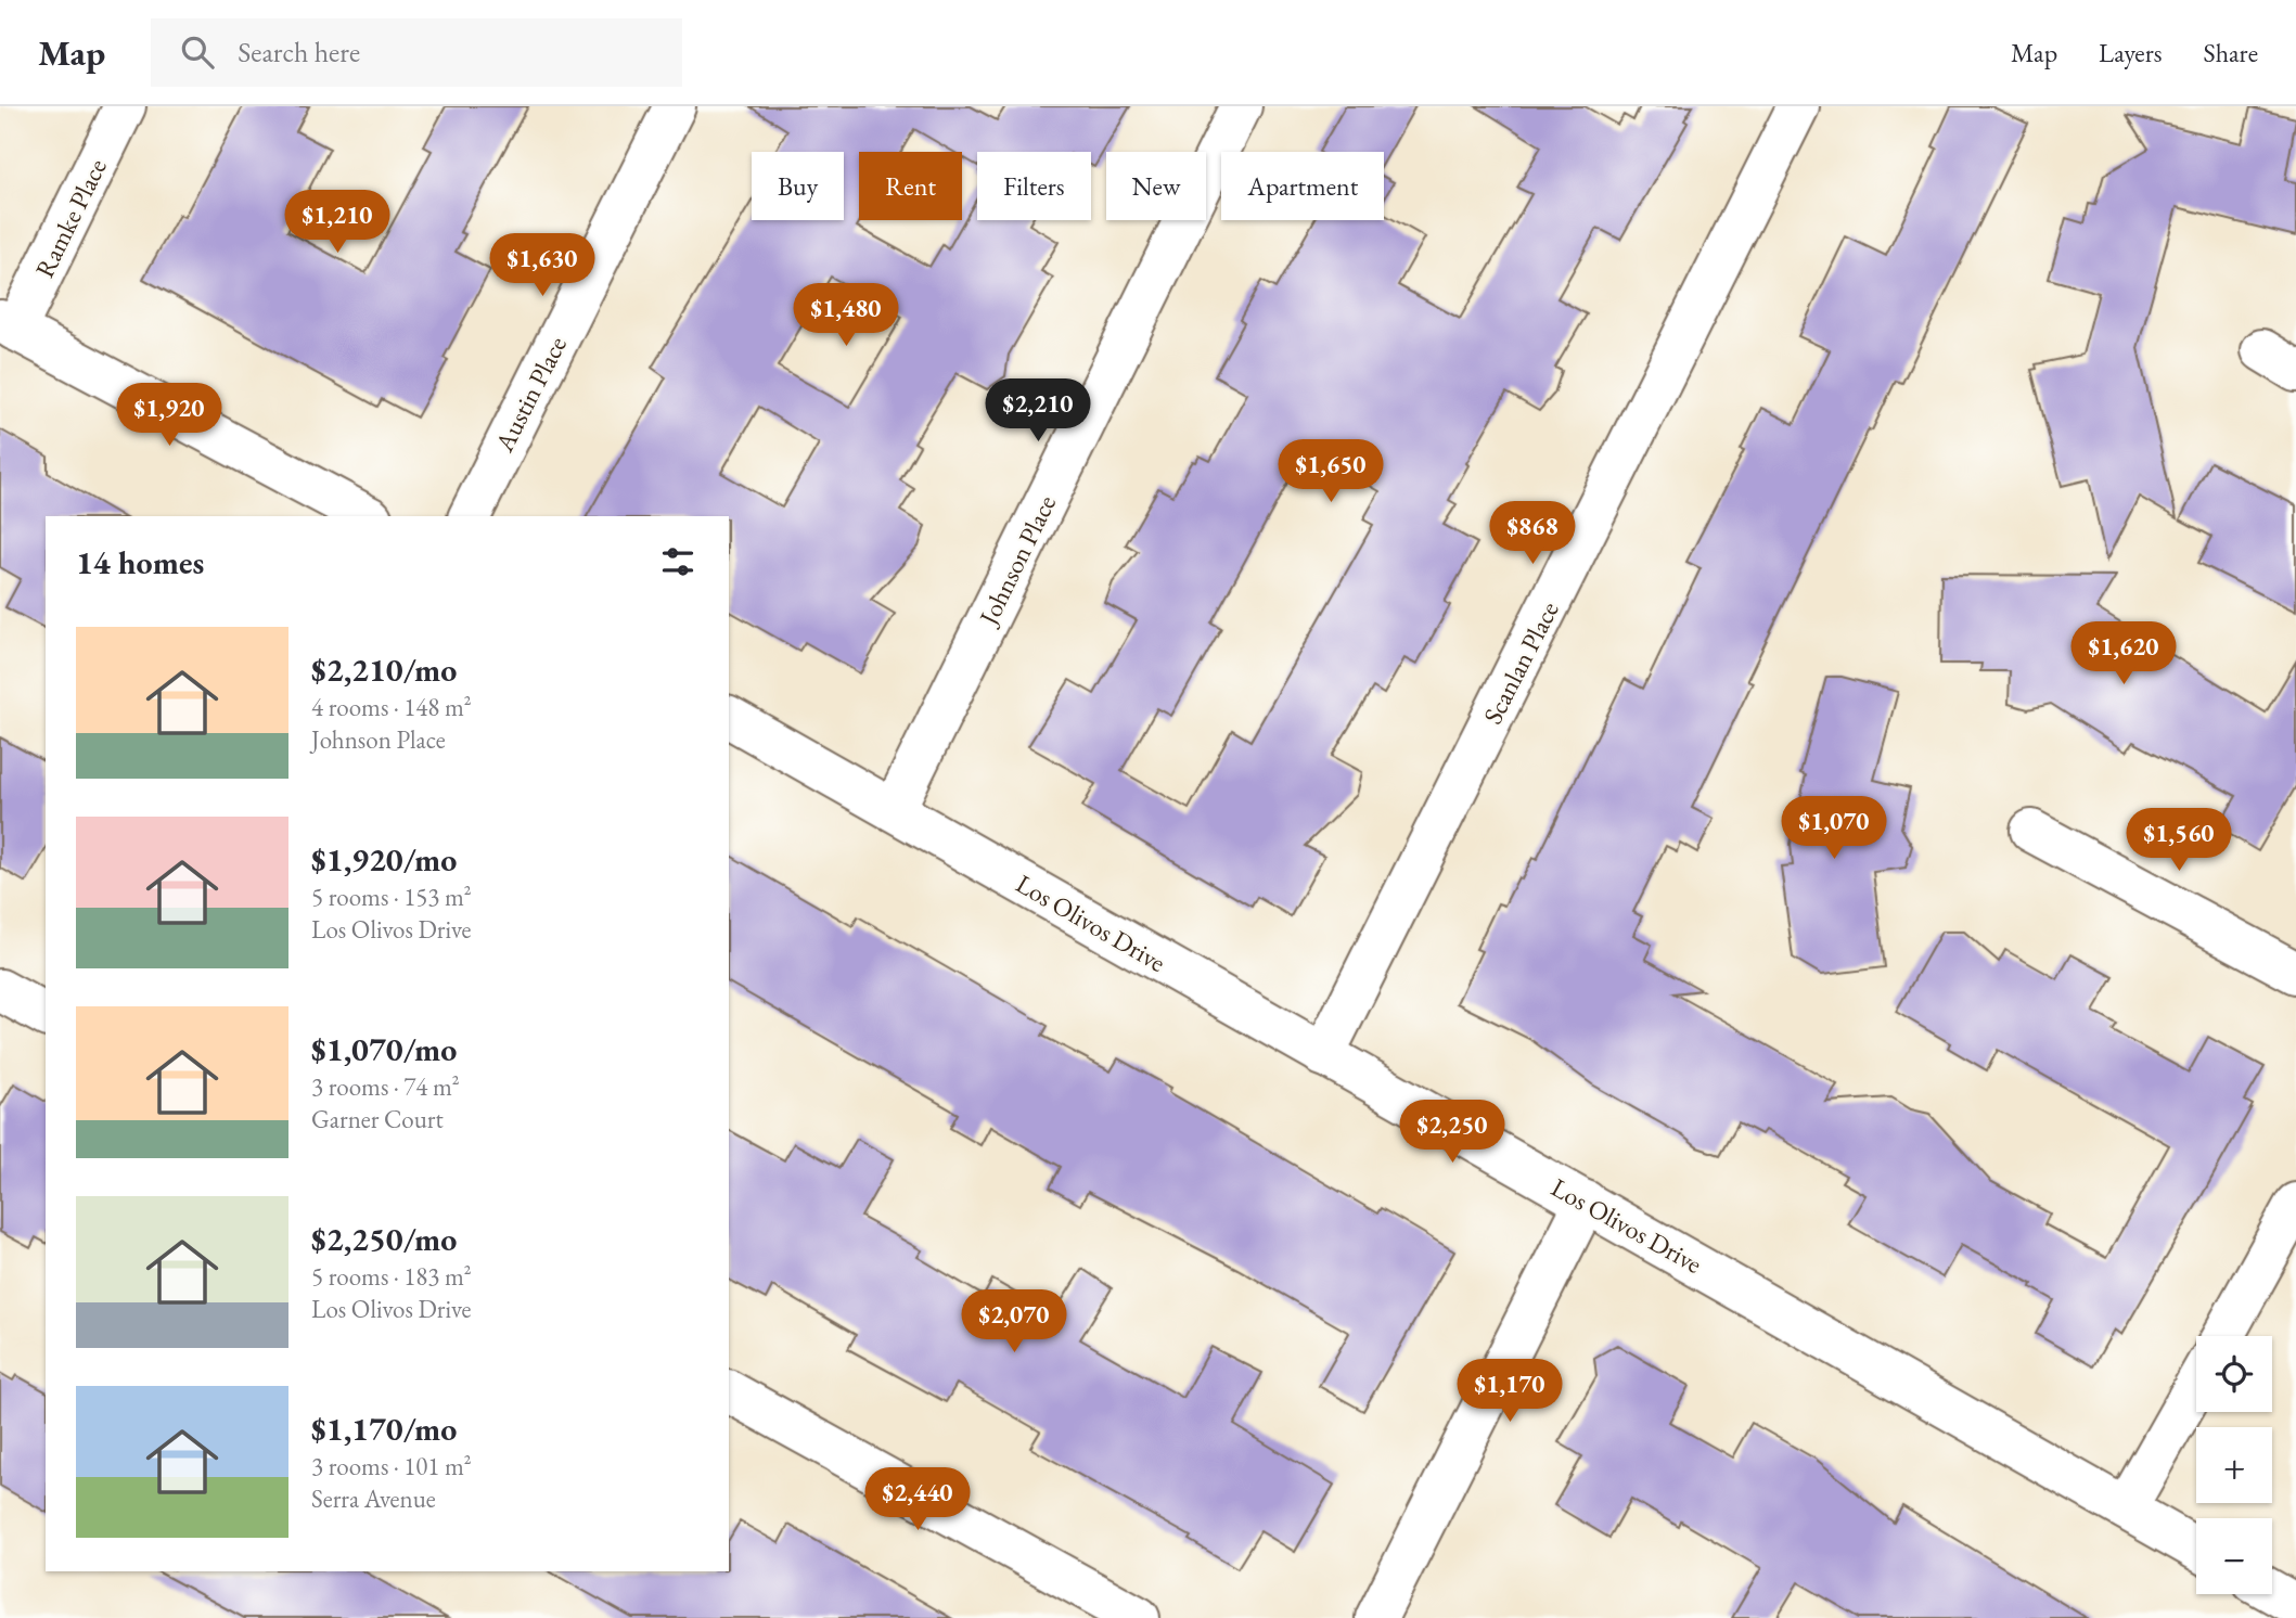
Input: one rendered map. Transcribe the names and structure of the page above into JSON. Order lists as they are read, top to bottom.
{
  "streets": {
    "street": [
      "Ramke Place",
      "Austin Place",
      "Johnson Place",
      "Scanlan Place",
      "Los Olivos Drive"
    ]
  },
  "crossings": [
    ["Johnson Place", "Los Olivos Drive"],
    ["Scanlan Place", "Los Olivos Drive"]
  ],
  "page": {
    "header": "Map",
    "search": "Search here",
    "nav": ["Map", "Layers", "Share"],
    "chip": [
      "Buy",
      "Rent",
      "Filters",
      "New",
      "Apartment"
    ],
    "price": [
      "$1,210",
      "$1,630",
      "$1,480",
      "$2,210",
      "$1,920",
      "$1,650",
      "$868",
      "$1,620",
      "$1,070",
      "$1,560",
      "$2,250",
      "$2,070",
      "$1,170",
      "$2,440"
    ],
    "heading": "14 homes",
    "list": [
      {
        "name": "$2,210/mo",
        "note": "4 rooms · 148 m² · Johnson Place"
      },
      {
        "name": "$1,920/mo",
        "note": "5 rooms · 153 m² · Los Olivos Drive"
      },
      {
        "name": "$1,070/mo",
        "note": "3 rooms · 74 m² · Garner Court"
      },
      {
        "name": "$2,250/mo",
        "note": "5 rooms · 183 m² · Los Olivos Drive"
      },
      {
        "name": "$1,170/mo",
        "note": "3 rooms · 101 m² · Serra Avenue"
      }
    ],
    "map_buttons": ["+", "−"]
  }
}
